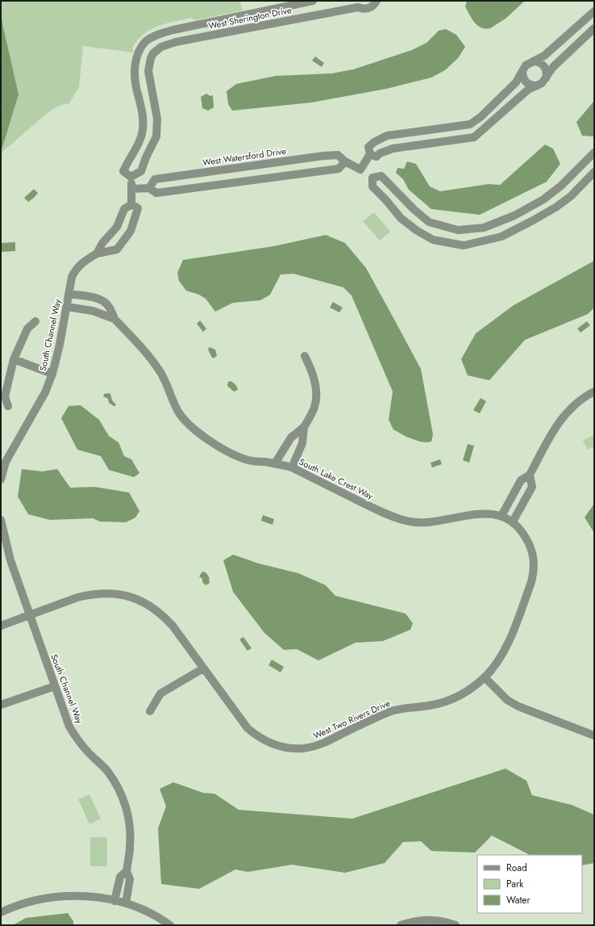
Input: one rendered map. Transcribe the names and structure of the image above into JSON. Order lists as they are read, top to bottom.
{
  "streets": {
    "street": [
      "West Sherington Drive",
      "West Watersford Drive",
      "South Channel Way",
      "South Lake Crest Way",
      "West Two Rivers Drive"
    ]
  },
  "crossings": [
    ["West Sherington Drive", "South Channel Way"],
    ["South Channel Way", "South Lake Crest Way"],
    ["South Channel Way", "West Two Rivers Drive"],
    ["South Lake Crest Way", "West Two Rivers Drive"]
  ],
  "legend": ["Road", "Park", "Water"]
}
